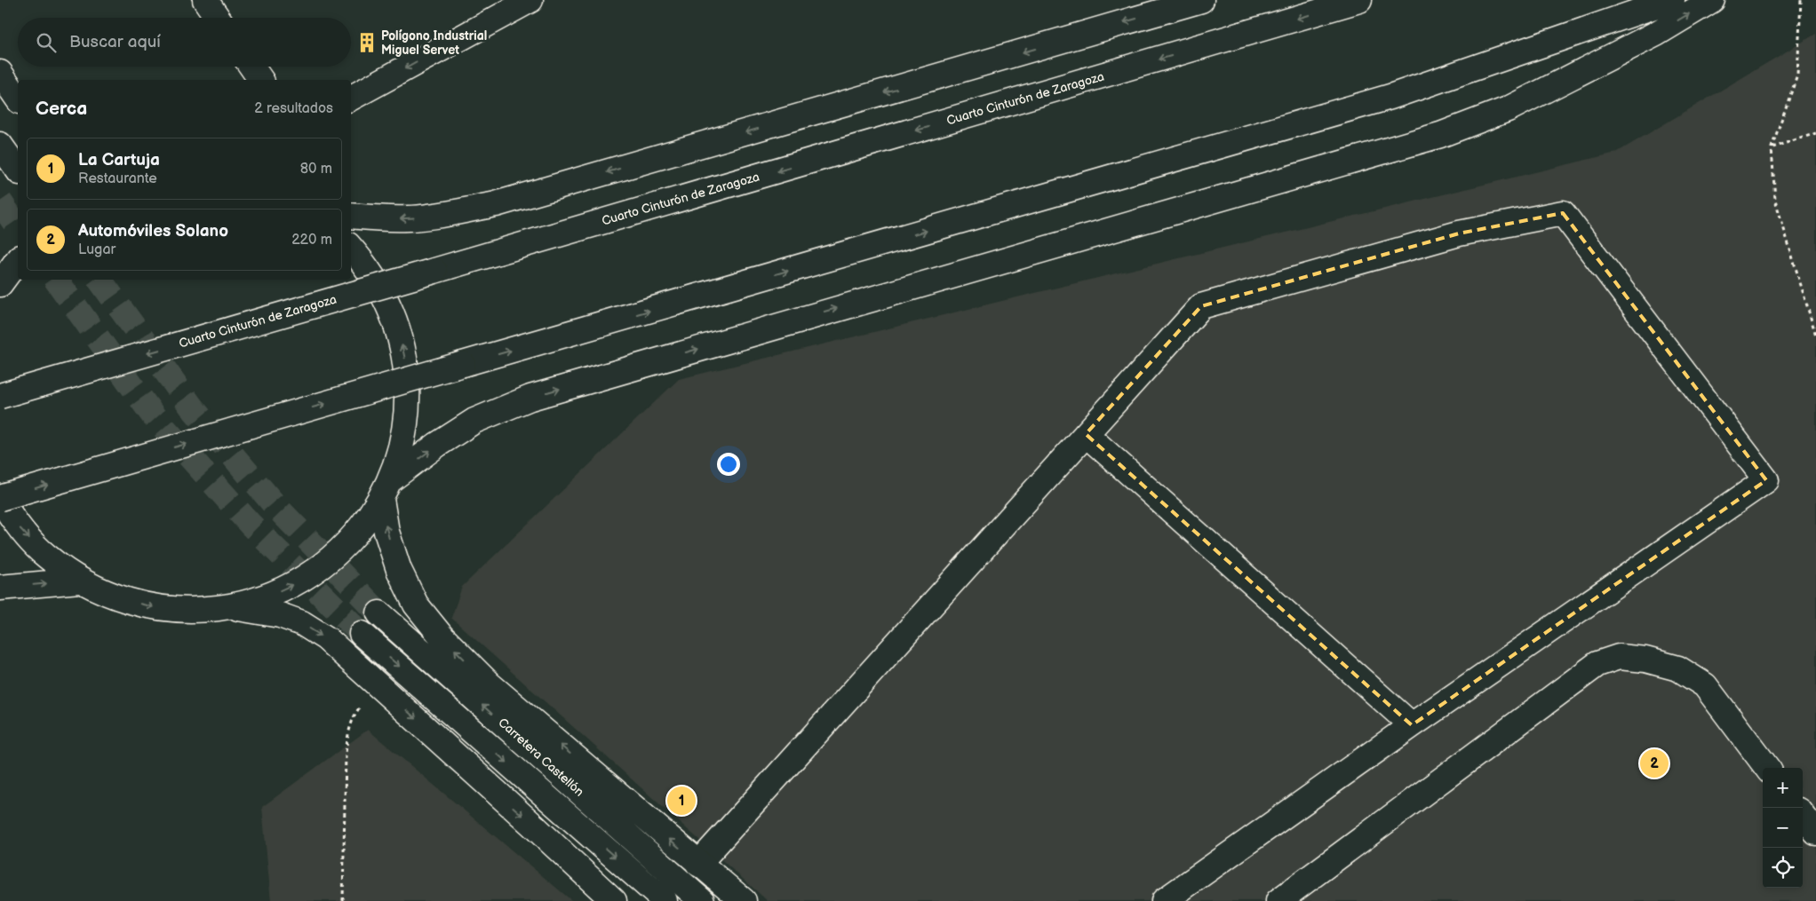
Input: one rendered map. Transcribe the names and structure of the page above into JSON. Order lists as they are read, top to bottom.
{
  "streets": {
    "main road": ["Cuarto Cinturón de Zaragoza", "Carretera Castellón"]
  },
  "places": {
    "building": ["Polígono Industrial Miguel Servet"]
  },
  "page": {
    "search": "Buscar aquí",
    "heading": ["Cerca", "2 resultados"],
    "list": [
      {
        "mark": "1",
        "name": "La Cartuja",
        "note": "Restaurante",
        "value": "80 m"
      },
      {
        "mark": "2",
        "name": "Automóviles Solano",
        "note": "Lugar",
        "value": "220 m"
      }
    ],
    "pins": ["2", "1"],
    "map_buttons": ["+", "−"]
  }
}
